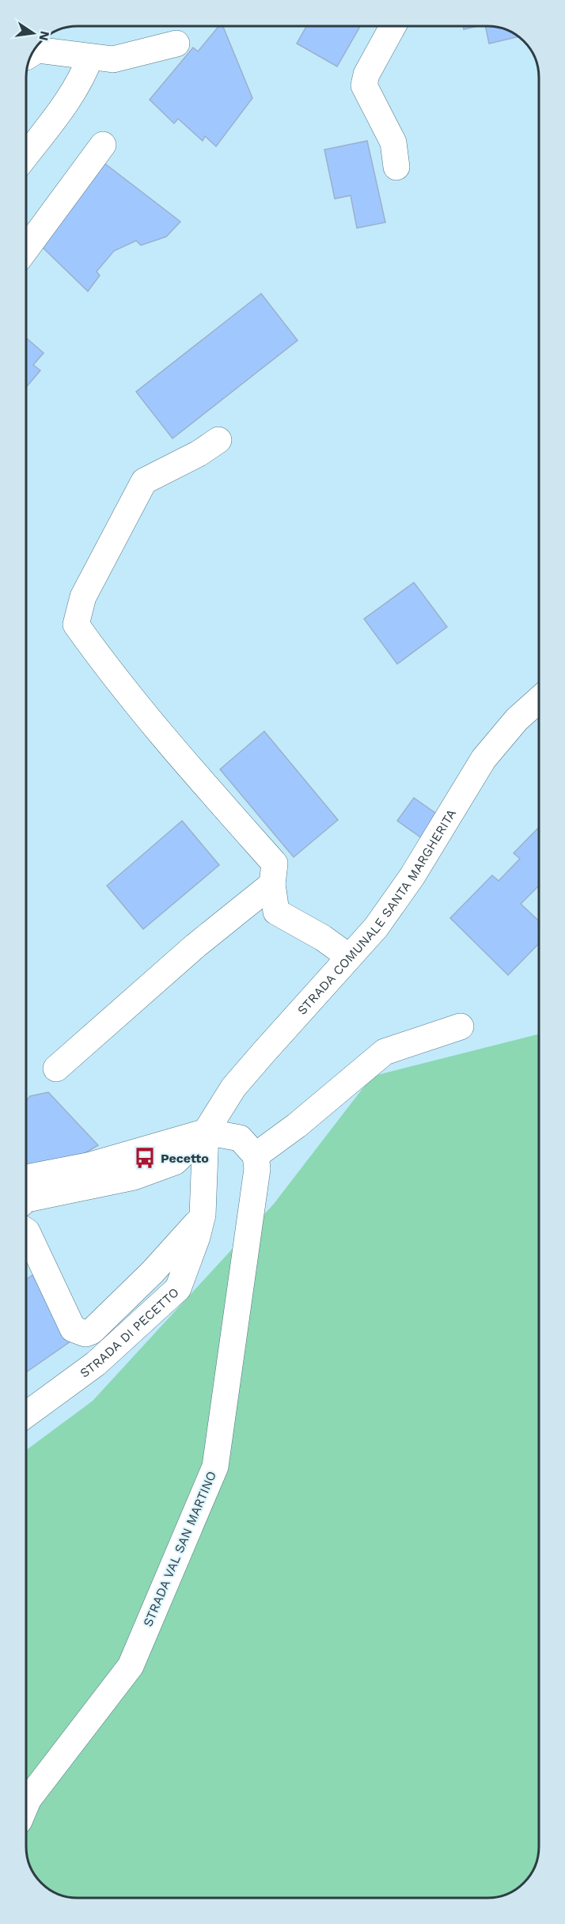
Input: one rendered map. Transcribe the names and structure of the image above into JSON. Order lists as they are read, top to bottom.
{
  "streets": {
    "street": ["STRADA COMUNALE SANTA MARGHERITA", "STRADA DI PECETTO", "STRADA VAL SAN MARTINO"]
  },
  "crossings": [
    ["STRADA COMUNALE SANTA MARGHERITA", "STRADA DI PECETTO"]
  ],
  "places": {
    "bus stop": ["Pecetto"]
  },
  "north": "right"
}
